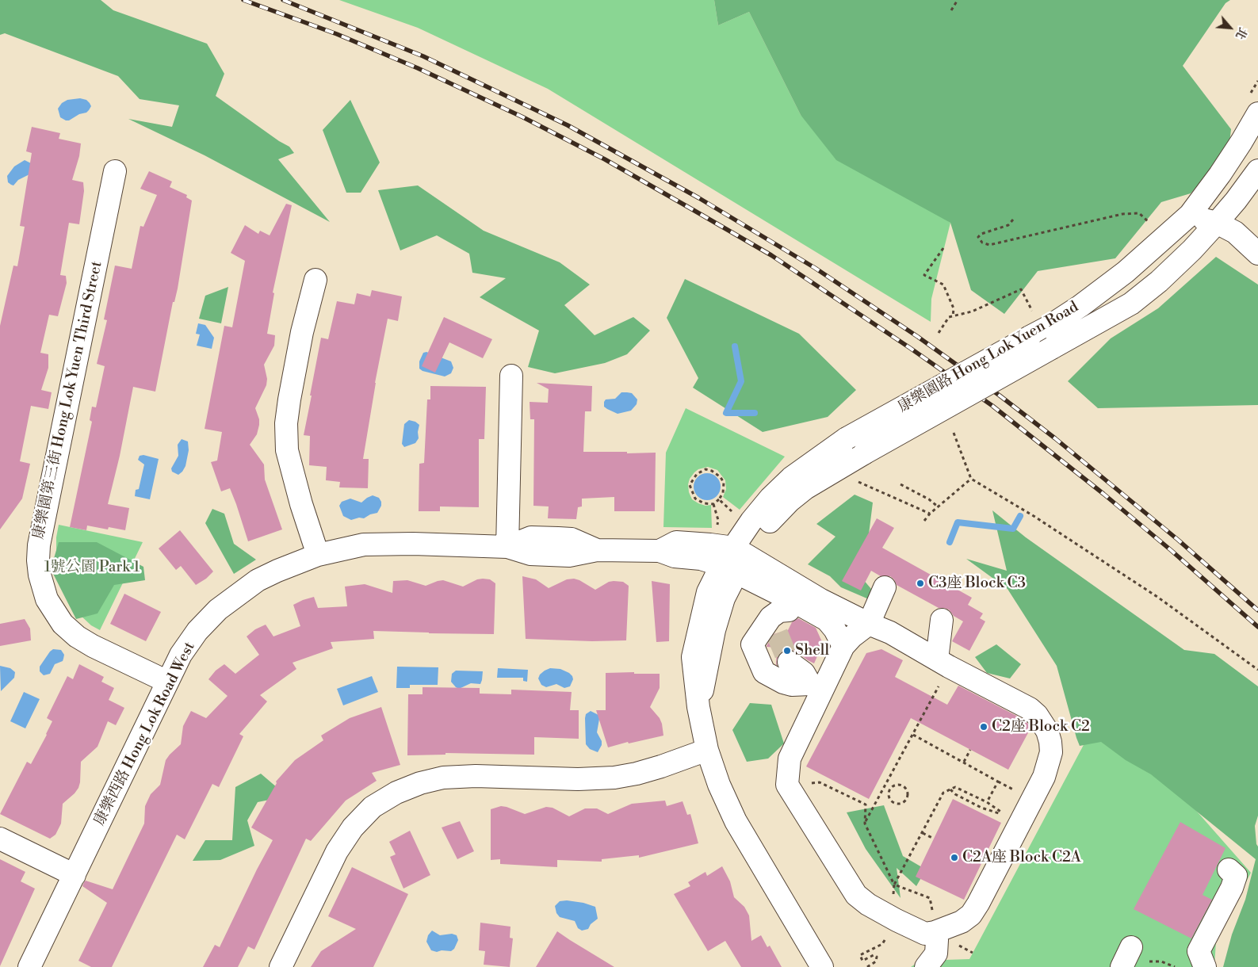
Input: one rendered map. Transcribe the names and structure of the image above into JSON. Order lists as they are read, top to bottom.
{
  "streets": {
    "street": ["康樂園路 Hong Lok Yuen Road", "康樂園第三街 Hong Lok Yuen Third Street", "康樂西路 Hong Lok Road West"]
  },
  "crossings": [
    ["康樂園路 Hong Lok Yuen Road", "康樂西路 Hong Lok Road West"],
    ["康樂園第三街 Hong Lok Yuen Third Street", "康樂西路 Hong Lok Road West"]
  ],
  "parks": ["1號公園 Park 1"],
  "places": [
    "C3座 Block C3",
    "Shell",
    "C2座 Block C2",
    "C2A座 Block C2A"
  ],
  "north": "bottom right"
}
